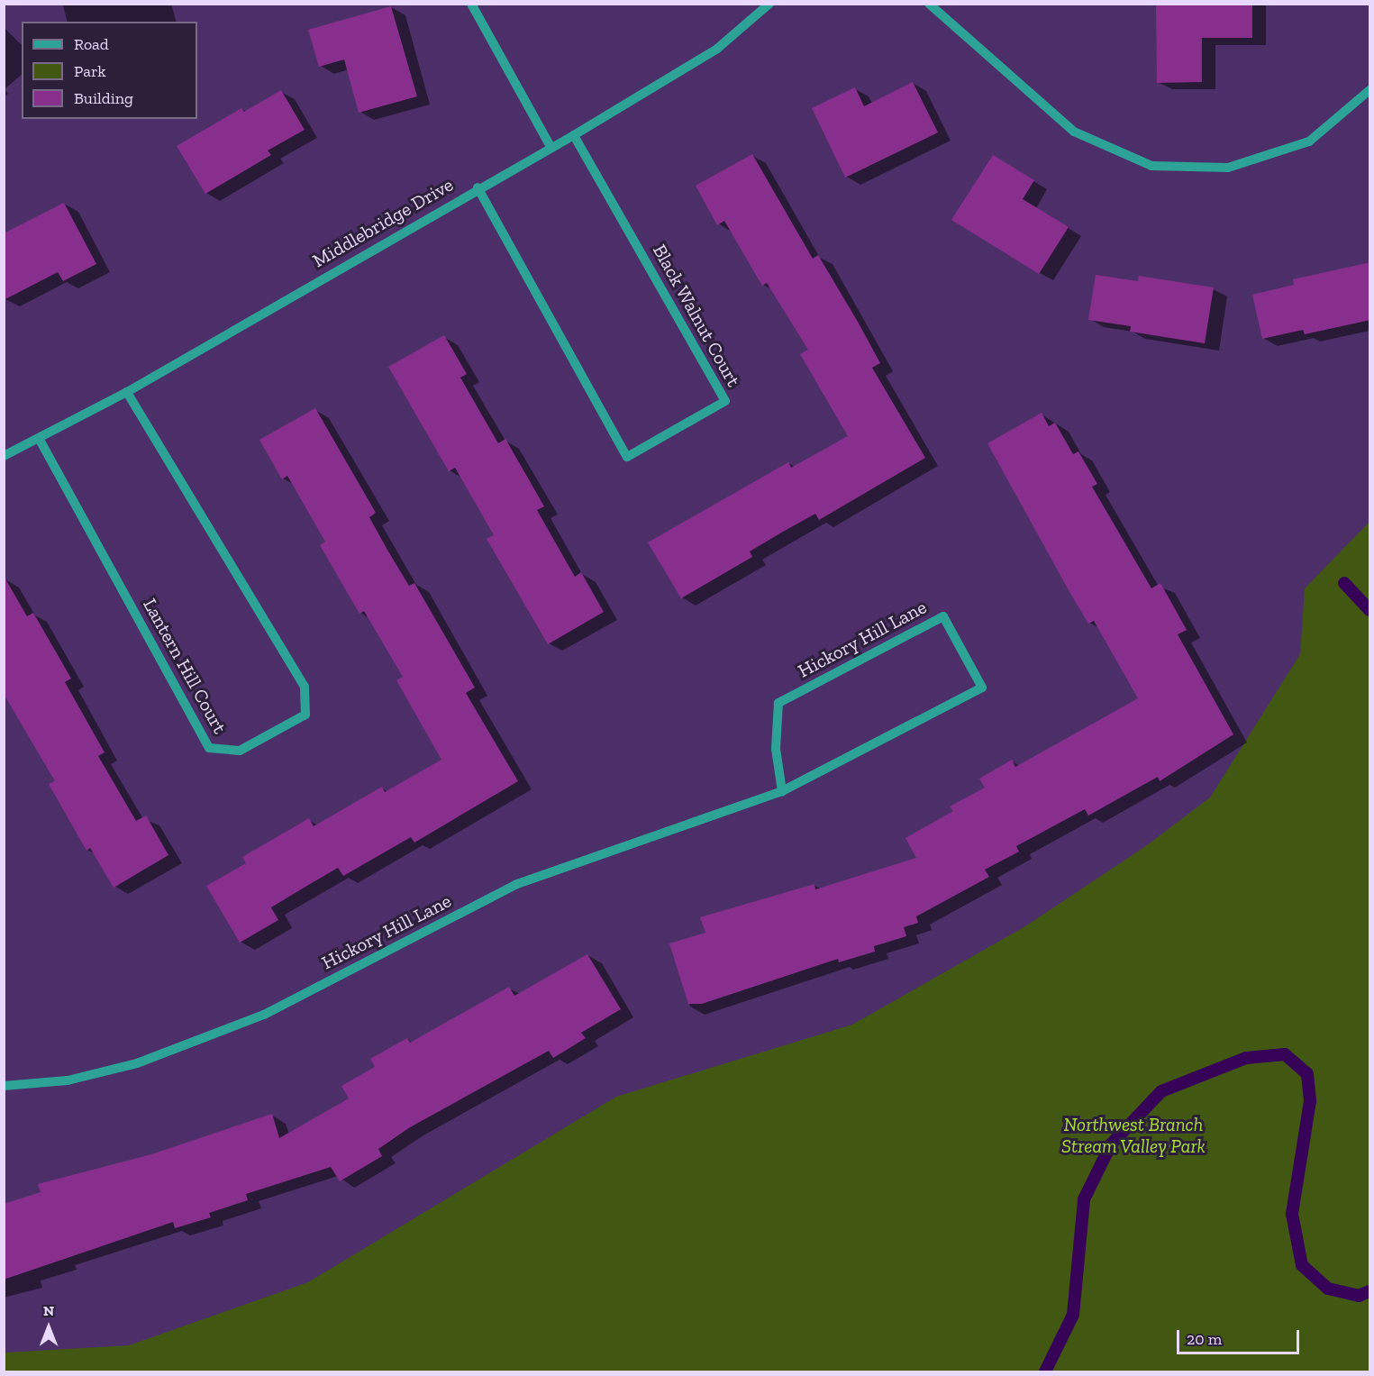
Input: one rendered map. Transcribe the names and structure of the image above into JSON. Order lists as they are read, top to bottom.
{
  "streets": {
    "street": [
      "Middlebridge Drive",
      "Black Walnut Court",
      "Hickory Hill Lane",
      "Lantern Hill Court"
    ]
  },
  "crossings": [
    ["Middlebridge Drive", "Black Walnut Court"],
    ["Middlebridge Drive", "Lantern Hill Court"]
  ],
  "parks": ["Northwest Branch Stream Valley Park"],
  "legend": ["Road", "Park", "Building"],
  "scale_bar": "20 m",
  "north": "top"
}
